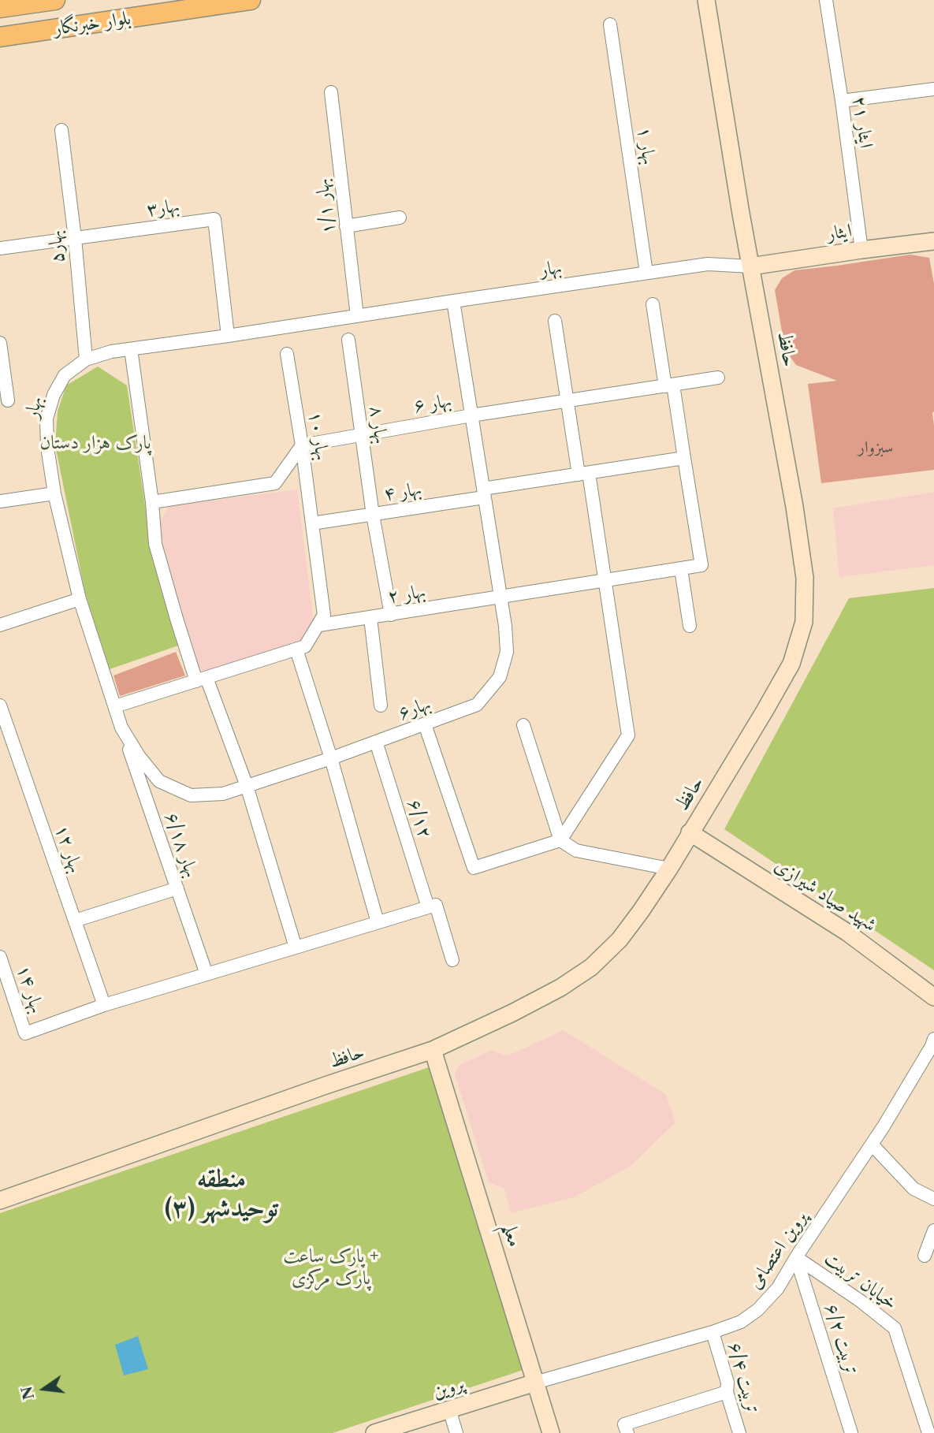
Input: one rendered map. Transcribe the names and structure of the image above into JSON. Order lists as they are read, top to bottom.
{
  "streets": {
    "main road": [
      "بلوار خبرنگار",
      "ایثار",
      "حافظ",
      "شهید صیاد شیرازی",
      "معلم",
      "پروین"
    ],
    "street": [
      "ایثار ۲۱",
      "بهار ۱",
      "بهار ۱/۱",
      "بهار۳",
      "بهار۵",
      "بهار",
      "بهار ۶",
      "بهار ۸",
      "بهار ۱۰",
      "بهار ۴",
      "بهار ۲",
      "بهار۶",
      "۶/۱۲",
      "بهار ۶/۱۸",
      "بهار ۱۲",
      "بهار ۱۴",
      "پروین اعتصامی",
      "خیابان تربیت",
      "تربیت ۶/۲",
      "تربیت ۶/۴"
    ]
  },
  "crossings": [
    ["ایثار ۲۱", "ایثار"],
    ["بهار ۱", "بهار"],
    ["بهار ۱/۱", "بهار"],
    ["بهار۳", "بهار۵"],
    ["بهار۳", "بهار"],
    ["ایثار", "بهار"],
    ["ایثار", "حافظ"],
    ["بهار۵", "بهار"],
    ["بهار", "حافظ"],
    ["بهار", "بهار۶"],
    ["حافظ", "شهید صیاد شیرازی"],
    ["حافظ", "معلم"],
    ["بهار ۶", "بهار ۸"],
    ["بهار ۶", "بهار ۱۰"],
    ["بهار ۶", "بهار۶"],
    ["بهار ۸", "بهار ۴"],
    ["بهار ۸", "بهار ۲"],
    ["بهار ۱۰", "بهار ۴"],
    ["بهار ۱۰", "بهار ۲"],
    ["بهار ۴", "بهار ۲"],
    ["بهار ۴", "بهار۶"],
    ["بهار ۲", "بهار۶"],
    ["بهار۶", "۶/۱۲"],
    ["بهار۶", "بهار ۶/۱۸"],
    ["بهار ۱۲", "بهار ۱۴"],
    ["معلم", "پروین اعتصامی"],
    ["معلم", "پروین"],
    ["پروین اعتصامی", "خیابان تربیت"],
    ["پروین اعتصامی", "تربیت ۶/۲"],
    ["پروین اعتصامی", "تربیت ۶/۴"],
    ["پروین اعتصامی", "پروین"],
    ["خیابان تربیت", "تربیت ۶/۲"]
  ],
  "districts": ["منطقه توحیدشهر (۳)"],
  "parks": ["پارک هزار دستان", "پارک ساعت + پارک مرکزی"],
  "house_numbers": ["سبزوار"],
  "north": "left"
}
